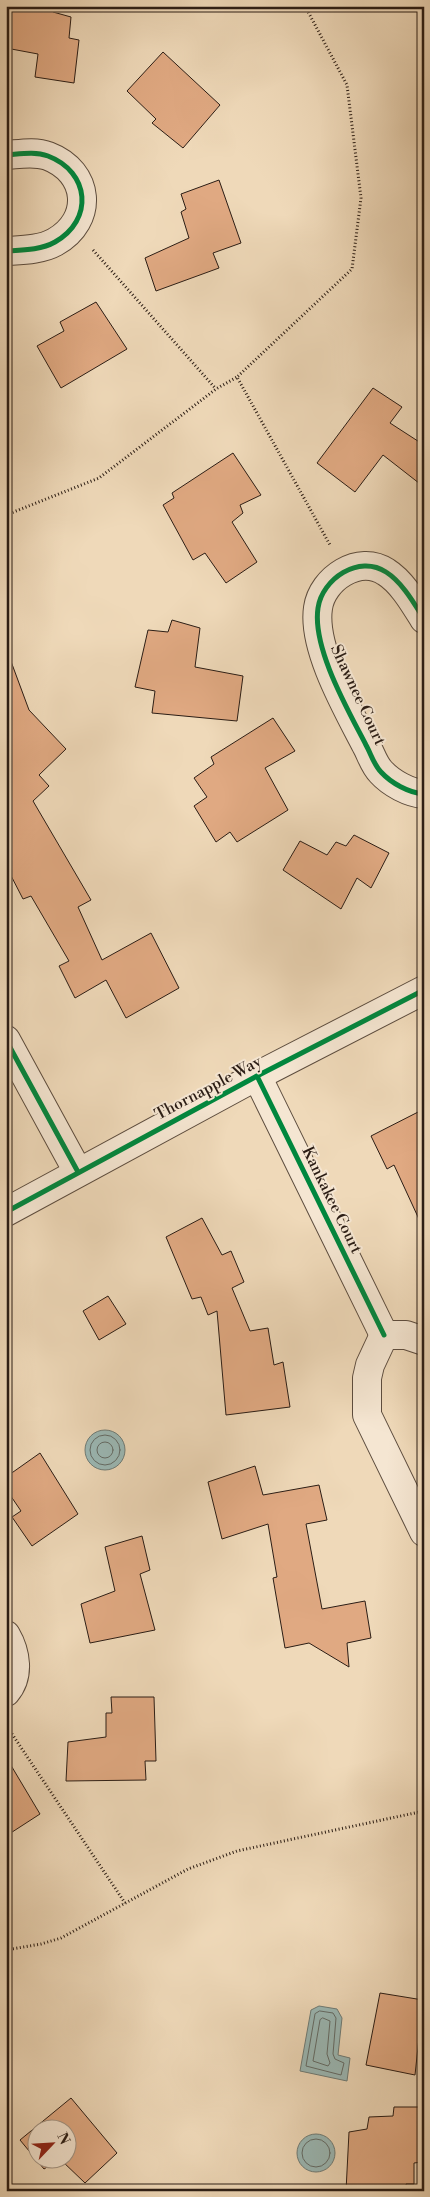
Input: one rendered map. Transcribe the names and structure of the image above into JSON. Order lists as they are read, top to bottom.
{
  "streets": {
    "street": ["Shawnee Court", "Thornapple Way", "Kankakee Court"]
  },
  "crossings": [
    ["Thornapple Way", "Kankakee Court"]
  ],
  "north": "top right"
}
